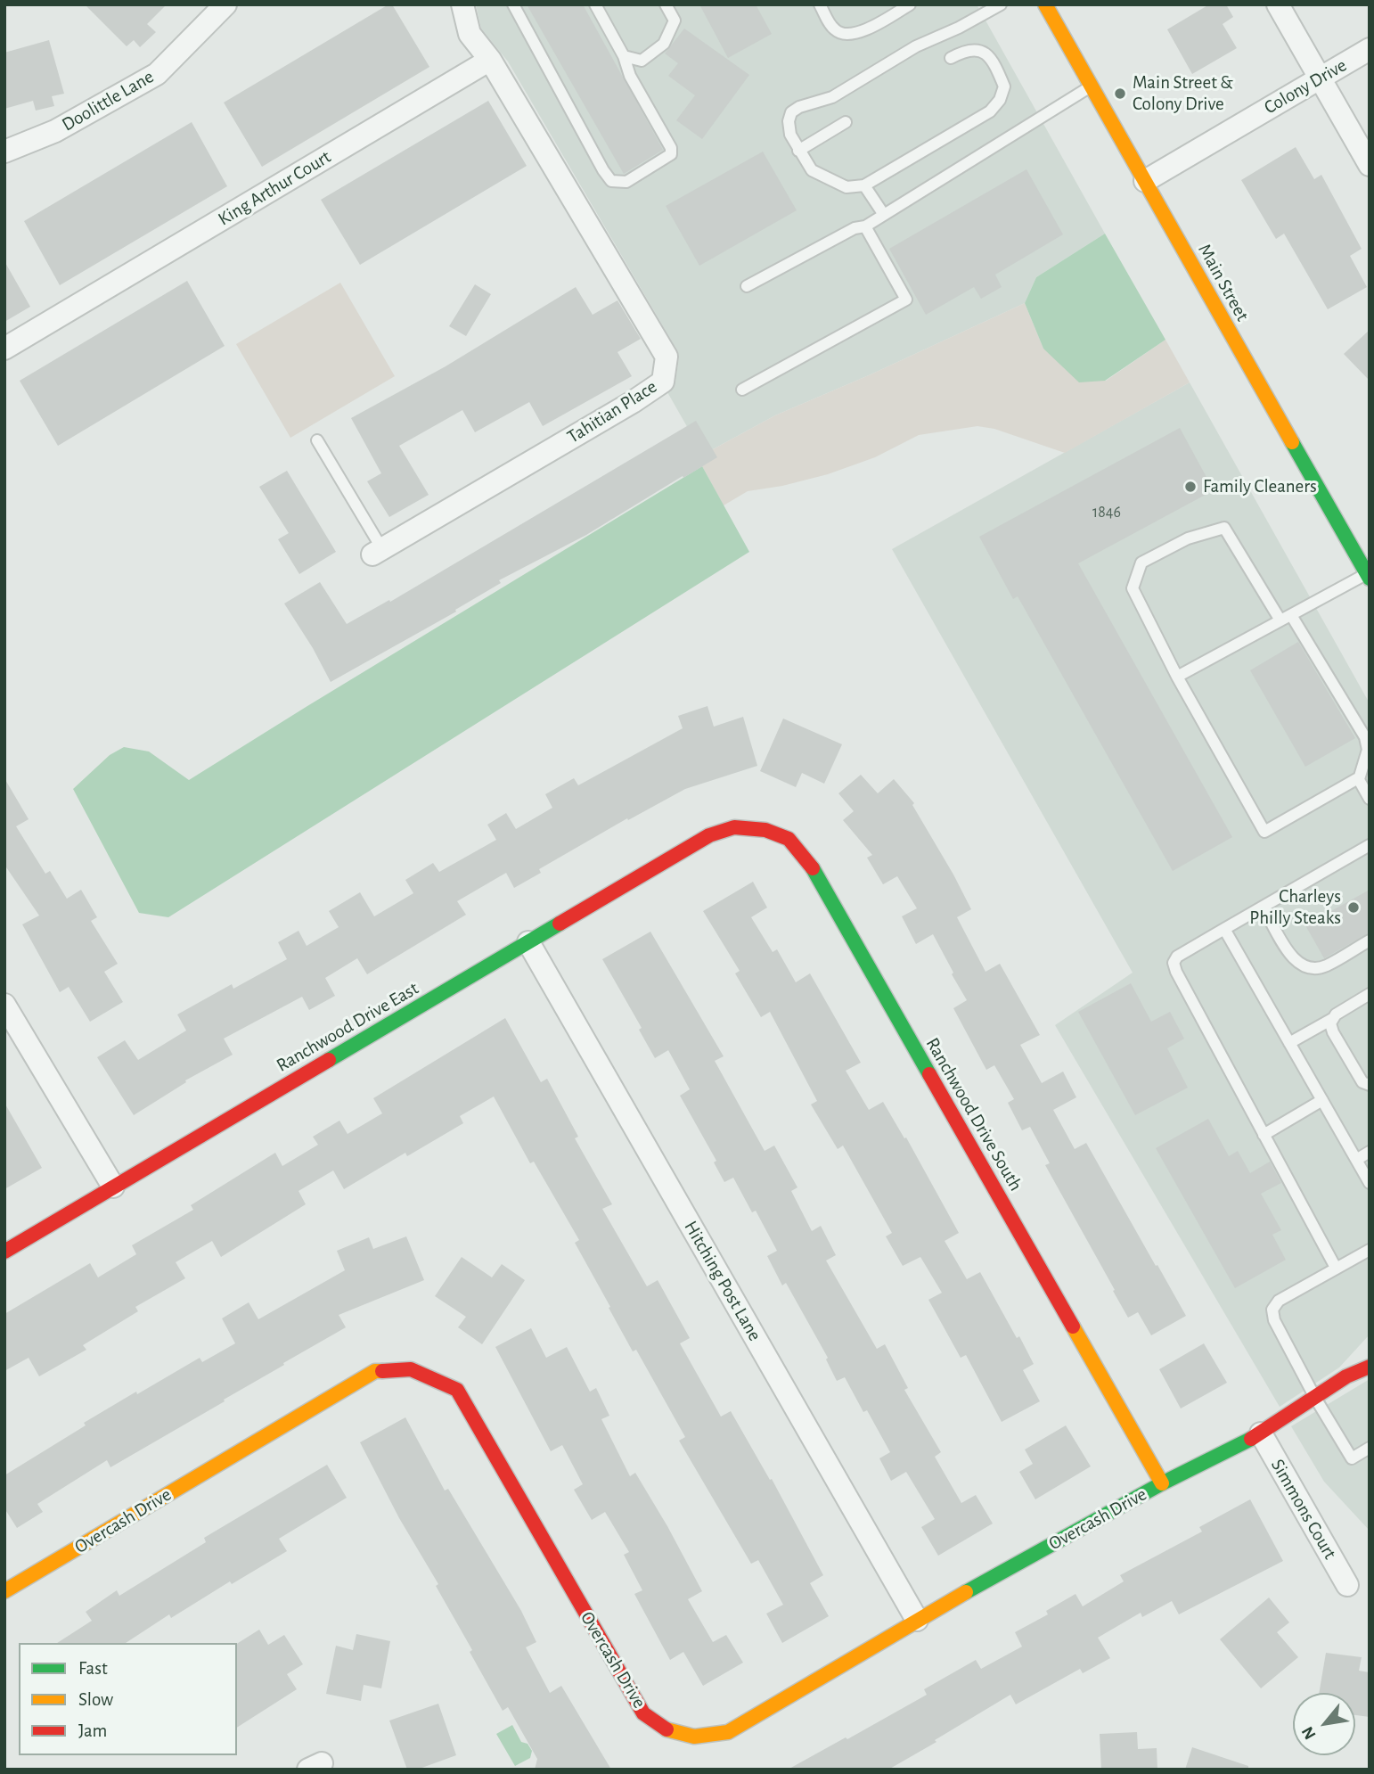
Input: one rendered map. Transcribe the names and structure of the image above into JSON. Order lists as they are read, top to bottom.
{
  "streets": {
    "street": [
      "Colony Drive",
      "Doolittle Lane",
      "King Arthur Court",
      "Main Street",
      "Tahitian Place",
      "Ranchwood Drive East",
      "Ranchwood Drive South",
      "Hitching Post Lane",
      "Simmons Court",
      "Overcash Drive"
    ]
  },
  "crossings": [
    ["Colony Drive", "Main Street"],
    ["King Arthur Court", "Tahitian Place"],
    ["Ranchwood Drive East", "Ranchwood Drive South"],
    ["Ranchwood Drive East", "Hitching Post Lane"],
    ["Ranchwood Drive South", "Overcash Drive"],
    ["Hitching Post Lane", "Overcash Drive"],
    ["Simmons Court", "Overcash Drive"]
  ],
  "places": ["Main Street & Colony Drive", "Family Cleaners", "Charleys Philly Steaks"],
  "house_numbers": ["1846"],
  "legend": ["Fast", "Slow", "Jam"],
  "north": "bottom left"
}
